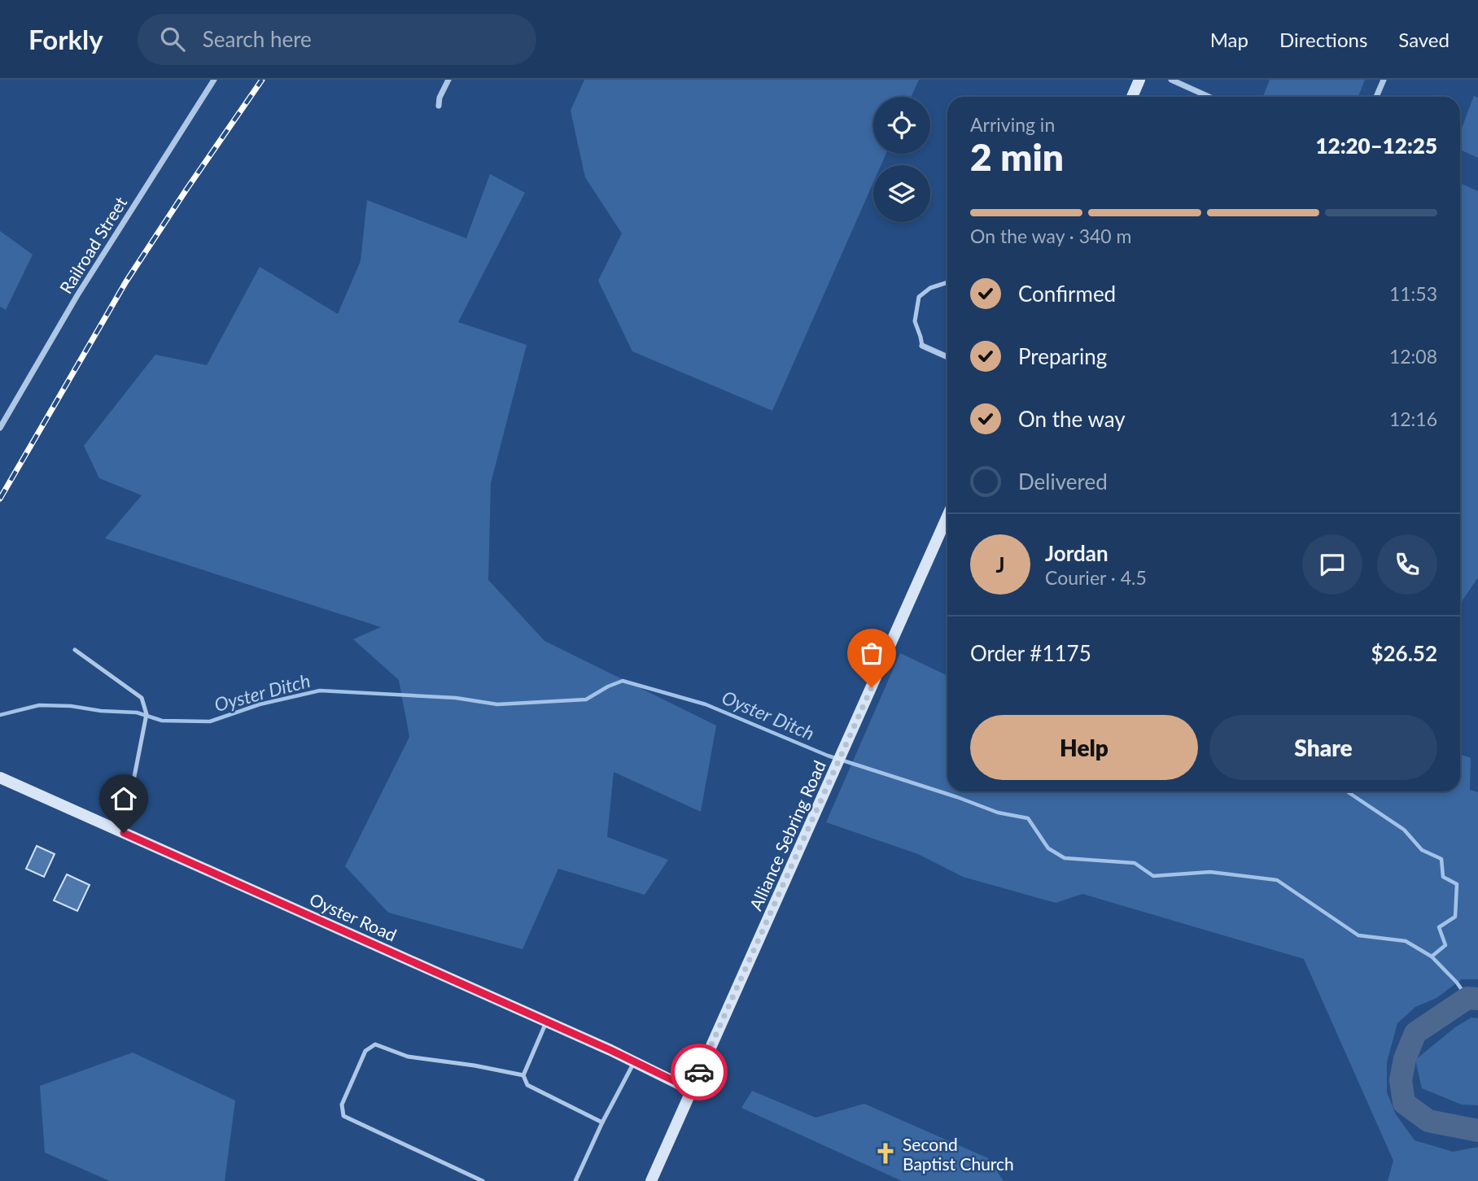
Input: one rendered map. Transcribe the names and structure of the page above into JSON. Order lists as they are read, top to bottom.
{
  "streets": {
    "street": ["Railroad Street", "Alliance Sebring Road", "Oyster Road"]
  },
  "crossings": [
    ["Alliance Sebring Road", "Oyster Road"]
  ],
  "water": ["Oyster Ditch"],
  "places": {
    "church": ["Second Baptist Church"]
  },
  "page": {
    "header": "Forkly",
    "search": "Search here",
    "nav": ["Map", "Directions", "Saved"],
    "heading": ["2 min", "Arriving in", "12:20–12:25"],
    "panel": [
      "Jordan",
      "Courier · 4.5",
      "Order #1175",
      "$26.52"
    ],
    "bar": "On the way · 340 m",
    "list": [
      ["Confirmed", "11:53"],
      ["Preparing", "12:08"],
      ["On the way", "12:16"],
      "Delivered"
    ],
    "round": "J",
    "buttons": ["Help", "Share"]
  }
}
